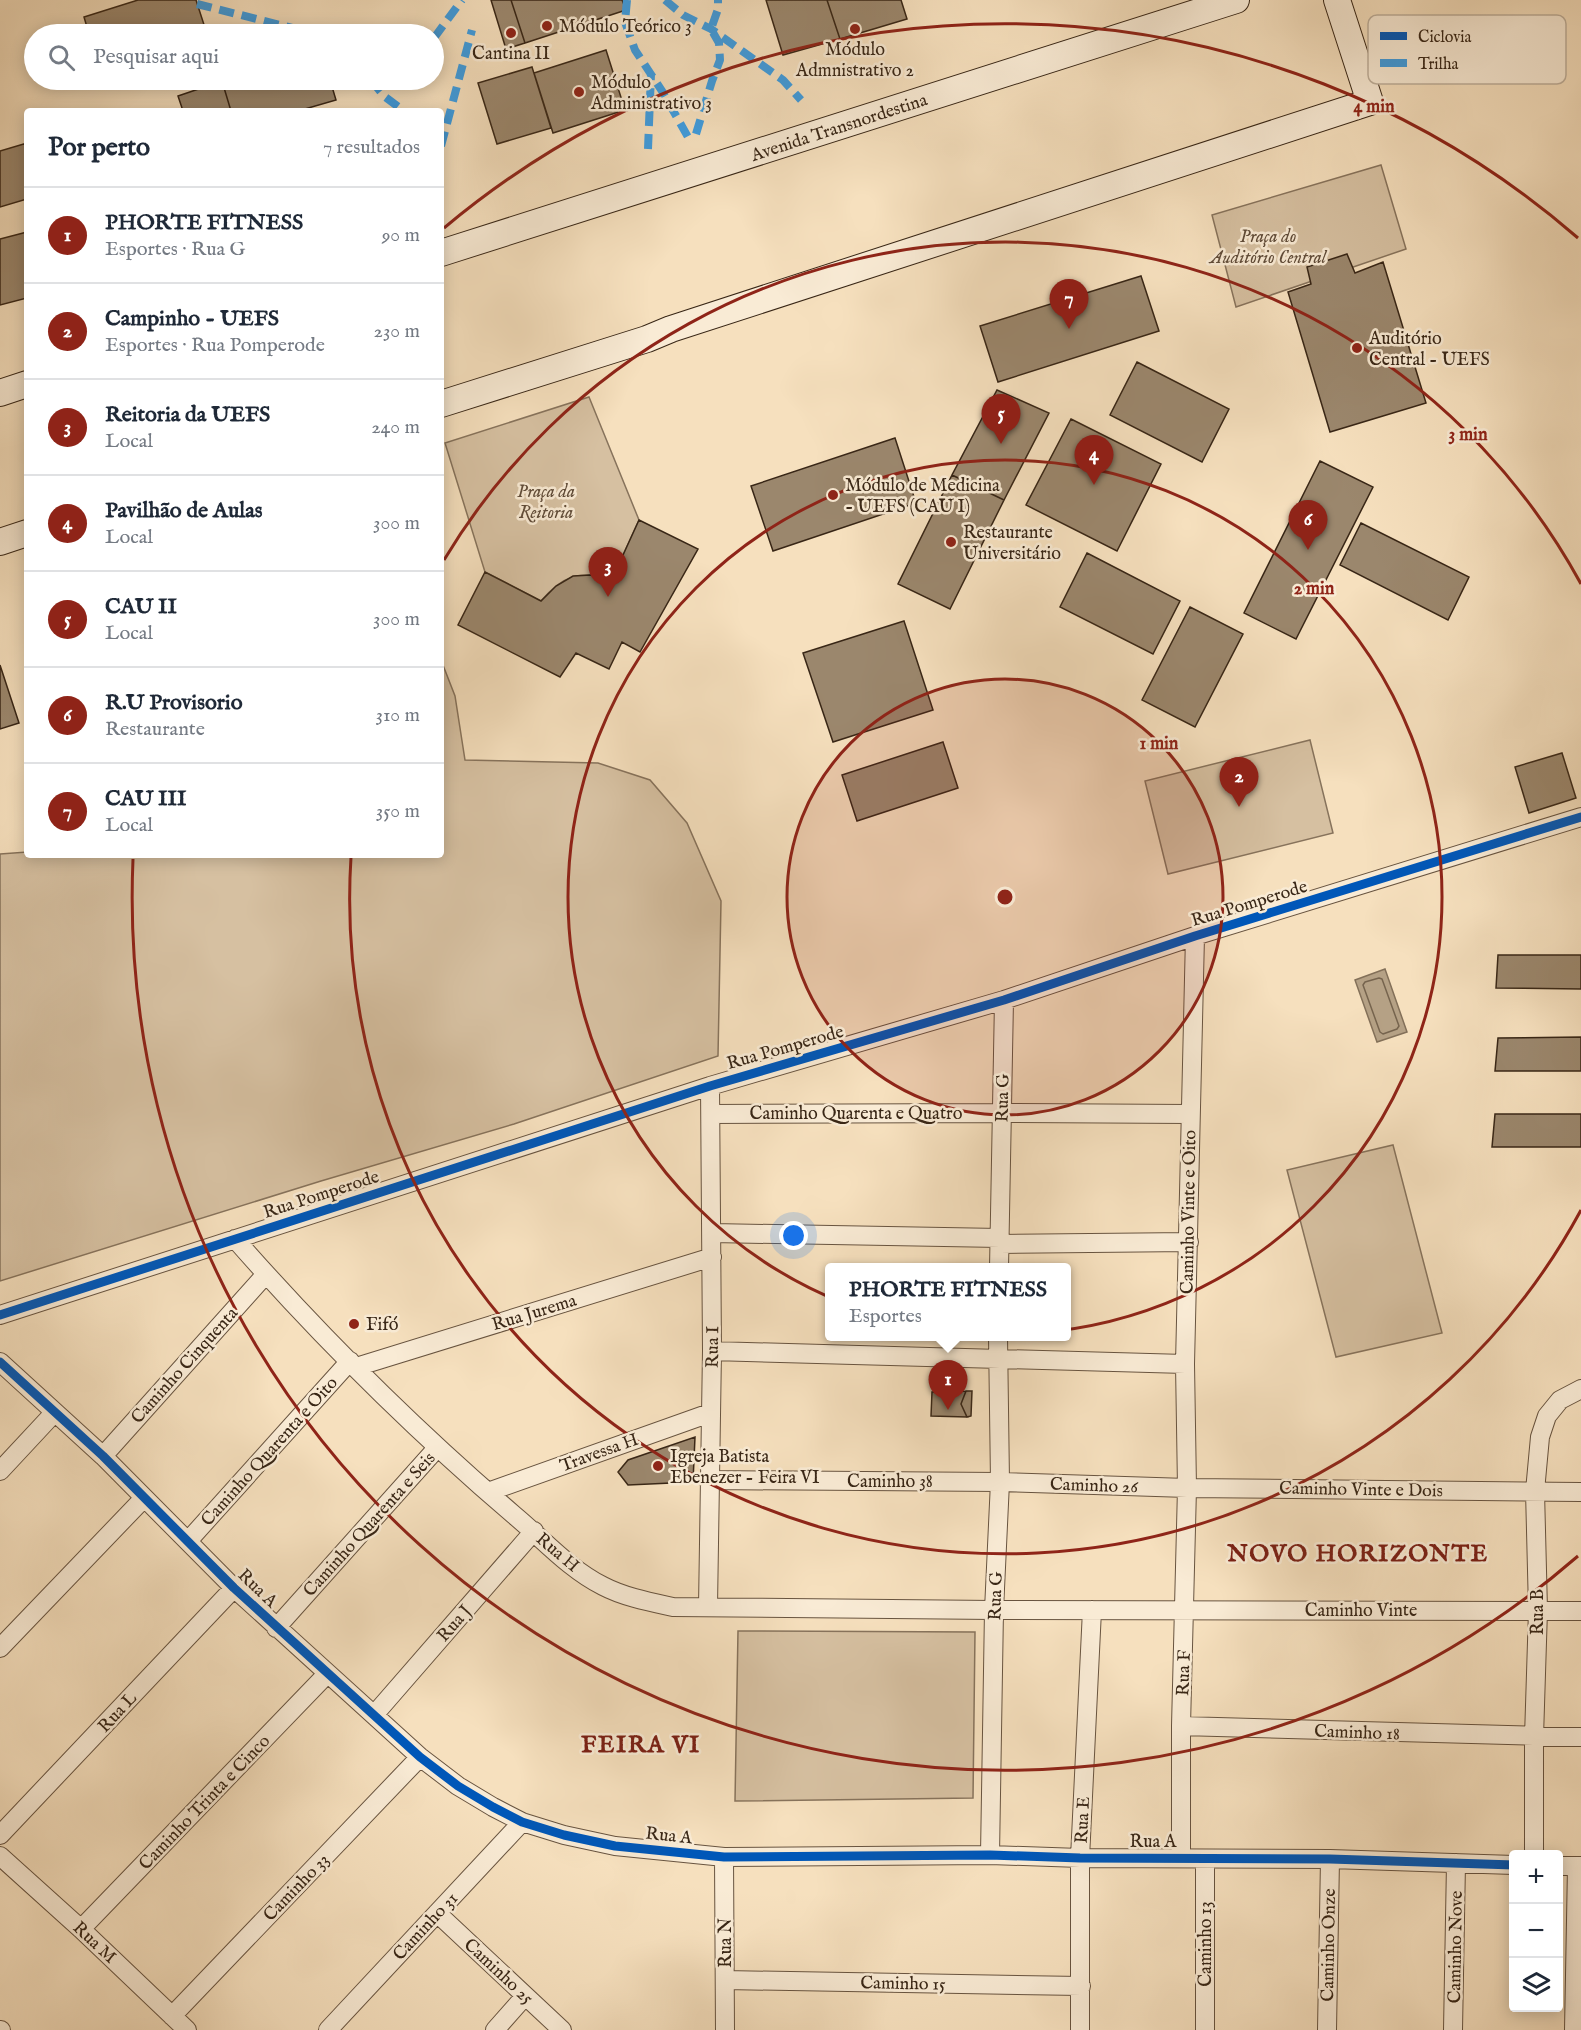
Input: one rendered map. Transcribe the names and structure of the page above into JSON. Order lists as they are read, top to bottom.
{
  "streets": {
    "street": [
      "Avenida Transnordestina",
      "Rua Pomperode",
      "Rua G",
      "Caminho Quarenta e Quatro",
      "Caminho Vinte e Oito",
      "Rua Jurema",
      "Rua I",
      "Caminho Cinquenta",
      "Caminho Quarenta e Oito",
      "Travessa H",
      "Caminho 38",
      "Caminho 26",
      "Caminho Vinte e Dois",
      "Caminho Quarenta e Seis",
      "Rua H",
      "Rua A",
      "Caminho Vinte",
      "Rua B",
      "Rua J",
      "Rua F",
      "Rua L",
      "Caminho 18",
      "Caminho Trinta e Cinco",
      "Rua E",
      "Caminho 33",
      "Caminho 31",
      "Rua M",
      "Rua N",
      "Caminho 13",
      "Caminho Onze",
      "Caminho Nove",
      "Caminho 25",
      "Caminho 15"
    ]
  },
  "crossings": [
    ["Rua Pomperode", "Rua G"],
    ["Rua Pomperode", "Caminho Vinte e Oito"],
    ["Rua Pomperode", "Rua I"],
    ["Rua Pomperode", "Rua H"],
    ["Rua G", "Caminho Quarenta e Quatro"],
    ["Rua G", "Caminho 38"],
    ["Rua G", "Caminho 26"],
    ["Rua G", "Rua H"],
    ["Rua G", "Rua A"],
    ["Caminho Quarenta e Quatro", "Caminho Vinte e Oito"],
    ["Caminho Quarenta e Quatro", "Rua I"],
    ["Caminho Vinte e Oito", "Caminho 26"],
    ["Caminho Vinte e Oito", "Caminho Vinte e Dois"],
    ["Caminho Vinte e Oito", "Rua F"],
    ["Rua Jurema", "Rua I"],
    ["Rua Jurema", "Caminho Quarenta e Oito"],
    ["Rua Jurema", "Rua H"],
    ["Rua I", "Travessa H"],
    ["Rua I", "Caminho 38"],
    ["Rua I", "Rua H"],
    ["Caminho Cinquenta", "Rua H"],
    ["Caminho Cinquenta", "Rua A"],
    ["Caminho Quarenta e Oito", "Rua H"],
    ["Caminho Quarenta e Oito", "Rua A"],
    ["Travessa H", "Rua H"],
    ["Caminho 38", "Caminho 26"],
    ["Caminho 26", "Caminho Vinte e Dois"],
    ["Caminho 26", "Rua F"],
    ["Caminho Vinte e Dois", "Rua B"],
    ["Caminho Vinte e Dois", "Rua F"],
    ["Caminho Quarenta e Seis", "Rua H"],
    ["Caminho Quarenta e Seis", "Rua A"],
    ["Rua H", "Caminho Vinte"],
    ["Rua H", "Rua J"],
    ["Rua H", "Rua E"],
    ["Rua A", "Rua J"],
    ["Rua A", "Rua F"],
    ["Rua A", "Rua L"],
    ["Rua A", "Caminho Trinta e Cinco"],
    ["Rua A", "Rua E"],
    ["Rua A", "Caminho 33"],
    ["Rua A", "Caminho 31"],
    ["Rua A", "Rua N"],
    ["Rua A", "Caminho 13"],
    ["Rua A", "Caminho Onze"],
    ["Rua A", "Caminho Nove"],
    ["Caminho Vinte", "Rua B"],
    ["Caminho Vinte", "Rua F"],
    ["Caminho Vinte", "Rua E"],
    ["Rua B", "Caminho 18"],
    ["Rua F", "Caminho 18"],
    ["Caminho Trinta e Cinco", "Rua M"],
    ["Rua E", "Caminho 15"],
    ["Caminho 33", "Rua M"],
    ["Caminho 31", "Caminho 25"],
    ["Rua N", "Caminho 15"]
  ],
  "districts": ["NOVO HORIZONTE", "FEIRA VI"],
  "parks": ["Praça do Auditório Central", "Praça da Reitoria"],
  "places": [
    "Módulo Teórico 3",
    "Módulo Admnistrativo 2",
    "Cantina II",
    "Módulo Administrativo 3",
    "Auditório Central - UEFS",
    "Módulo de Medicina - UEFS (CAU I)",
    "Restaurante Universitário",
    "Fifó",
    "Igreja Batista Ebenezer - Feira VI"
  ],
  "legend": ["Ciclovia", "Trilha"],
  "page": {
    "search": "Pesquisar aqui",
    "heading": ["Por perto", "7 resultados"],
    "list": [
      {
        "mark": "1",
        "name": "PHORTE FITNESS",
        "note": "Esportes · Rua G",
        "value": "90 m"
      },
      {
        "mark": "2",
        "name": "Campinho - UEFS",
        "note": "Esportes · Rua Pomperode",
        "value": "230 m"
      },
      {
        "mark": "3",
        "name": "Reitoria da UEFS",
        "note": "Local",
        "value": "240 m"
      },
      {
        "mark": "4",
        "name": "Pavilhão de Aulas",
        "note": "Local",
        "value": "300 m"
      },
      {
        "mark": "5",
        "name": "CAU II",
        "note": "Local",
        "value": "300 m"
      },
      {
        "mark": "6",
        "name": "R.U Provisorio",
        "note": "Restaurante",
        "value": "310 m"
      },
      {
        "mark": "7",
        "name": "CAU III",
        "note": "Local",
        "value": "350 m"
      }
    ],
    "pins": [
      "7",
      "5",
      "4",
      "6",
      "3",
      "2",
      "1"
    ],
    "popup": ["PHORTE FITNESS", "Esportes"],
    "map_buttons": ["+", "−"]
  },
  "rings": [
    "4 min",
    "3 min",
    "2 min",
    "1 min"
  ]
}
